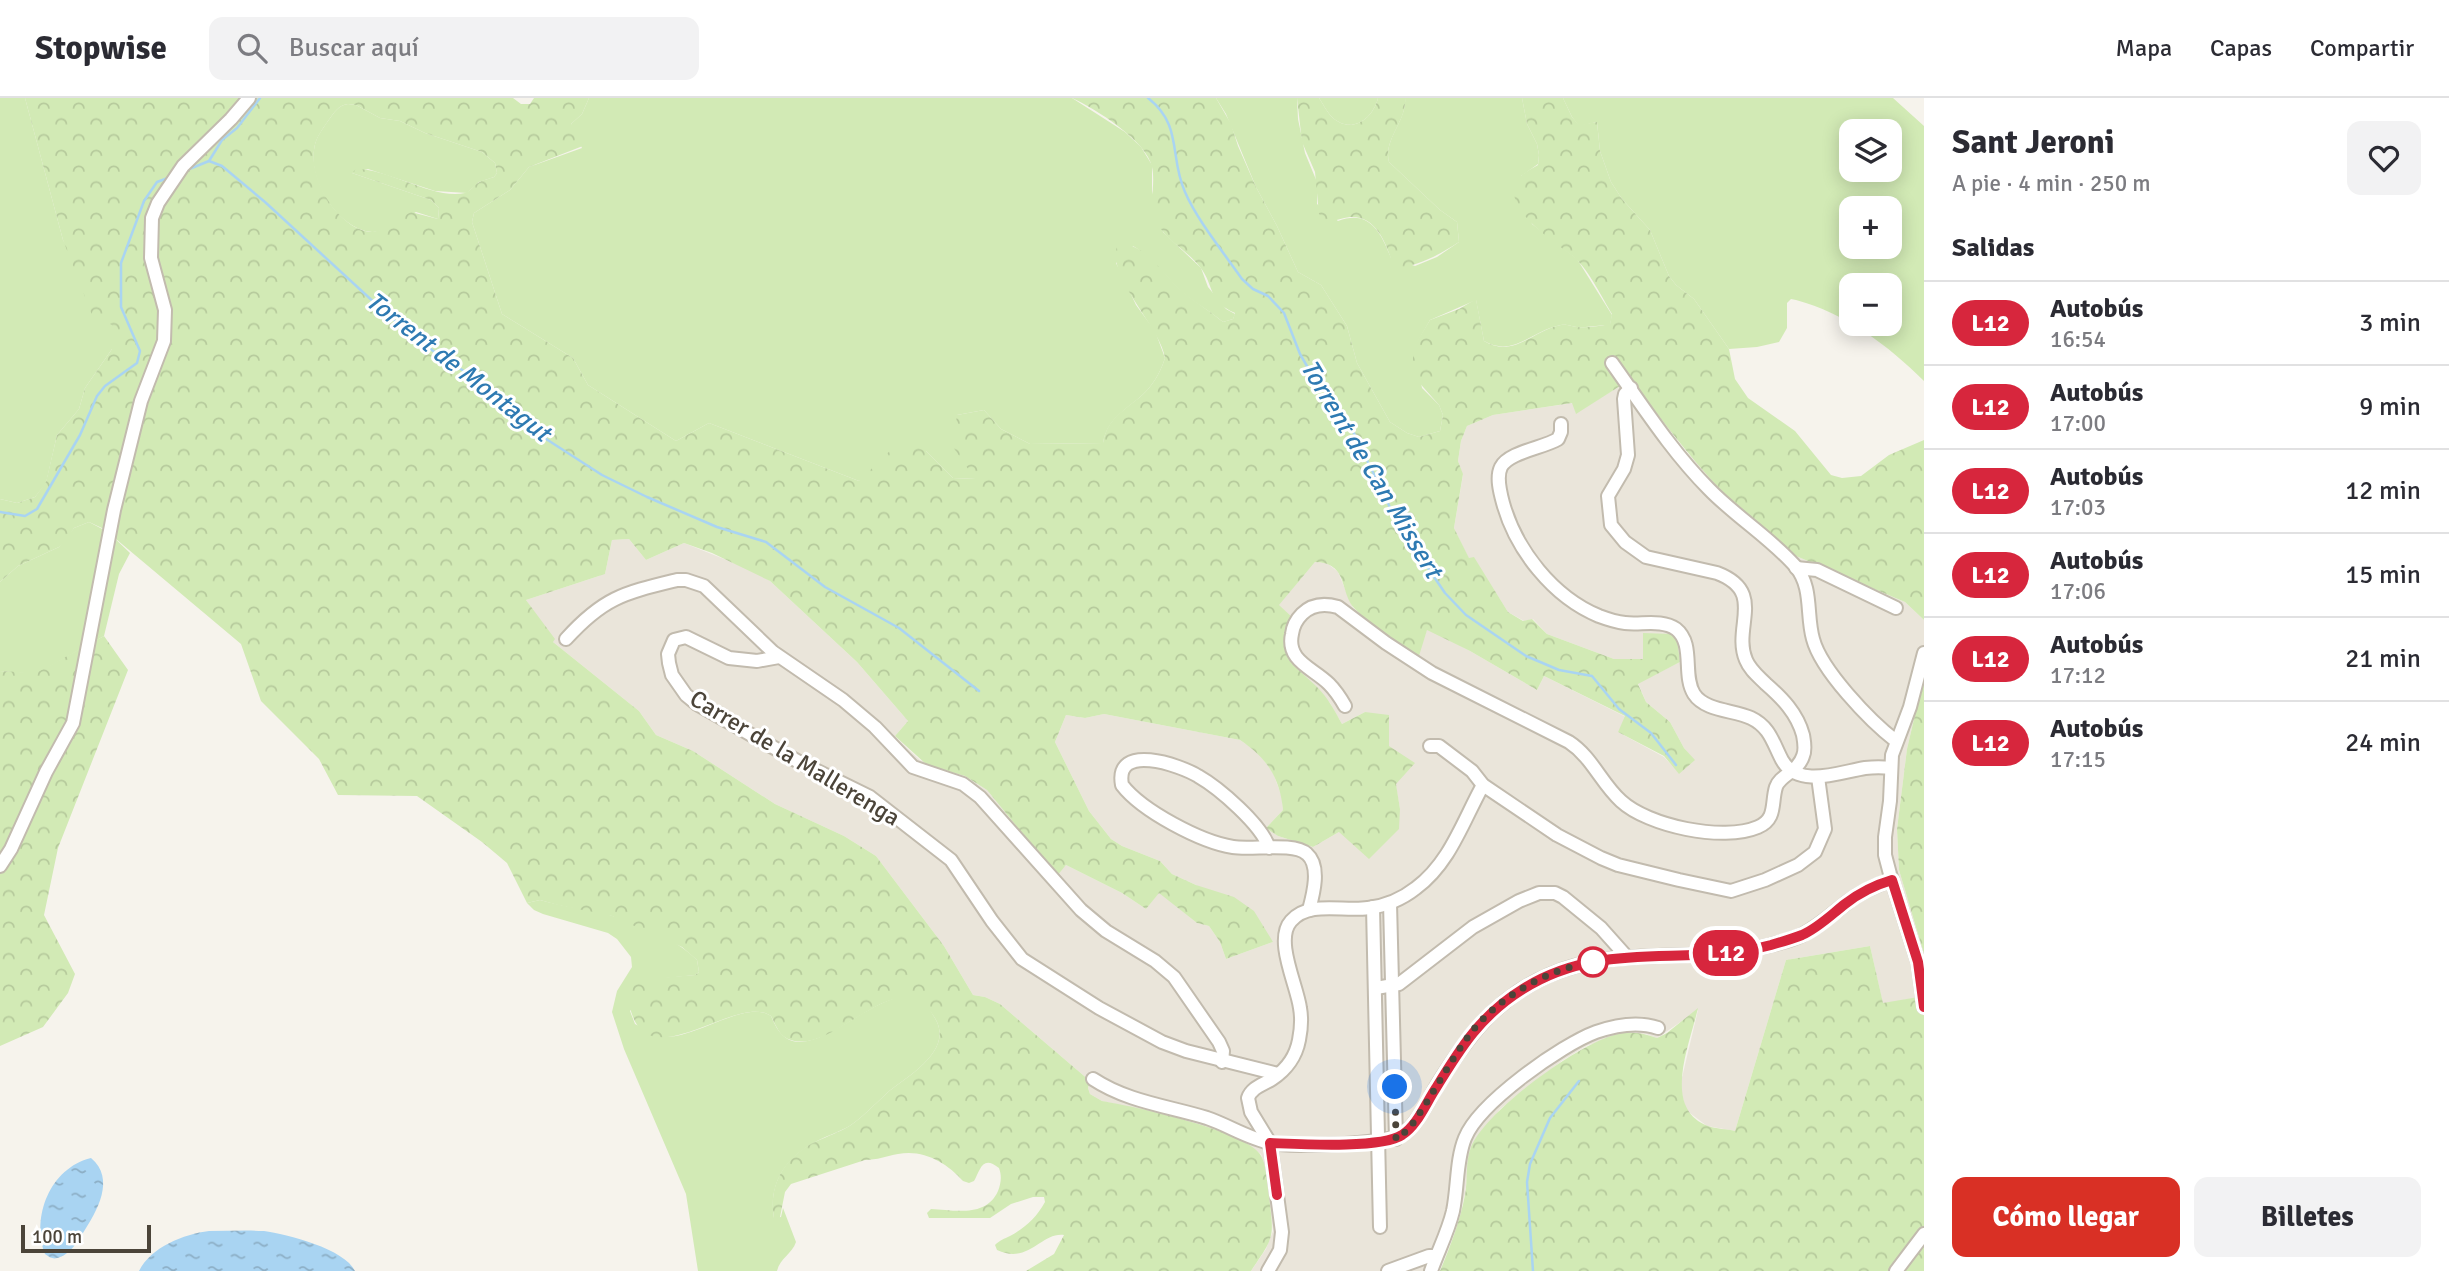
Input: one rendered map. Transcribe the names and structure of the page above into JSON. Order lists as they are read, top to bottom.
{
  "streets": {
    "street": ["Carrer de la Mallerenga"]
  },
  "water": ["Torrent de Montagut", "Torrent de Can Missert"],
  "lines": ["bus line L12"],
  "scale_bar": "100 m",
  "page": {
    "header": "Stopwise",
    "search": "Buscar aquí",
    "nav": ["Mapa", "Capas", "Compartir"],
    "on_map": "L12",
    "heading": [
      ["Sant Jeroni", "A pie · 4 min · 250 m"],
      "Salidas"
    ],
    "map_buttons": ["+", "−"],
    "list": [
      {
        "mark": "L12",
        "name": "Autobús",
        "note": "16:54",
        "value": "3 min"
      },
      {
        "mark": "L12",
        "name": "Autobús",
        "note": "17:00",
        "value": "9 min"
      },
      {
        "mark": "L12",
        "name": "Autobús",
        "note": "17:03",
        "value": "12 min"
      },
      {
        "mark": "L12",
        "name": "Autobús",
        "note": "17:06",
        "value": "15 min"
      },
      {
        "mark": "L12",
        "name": "Autobús",
        "note": "17:12",
        "value": "21 min"
      },
      {
        "mark": "L12",
        "name": "Autobús",
        "note": "17:15",
        "value": "24 min"
      }
    ],
    "buttons": ["Cómo llegar", "Billetes"],
    "scale": "100 m"
  }
}
